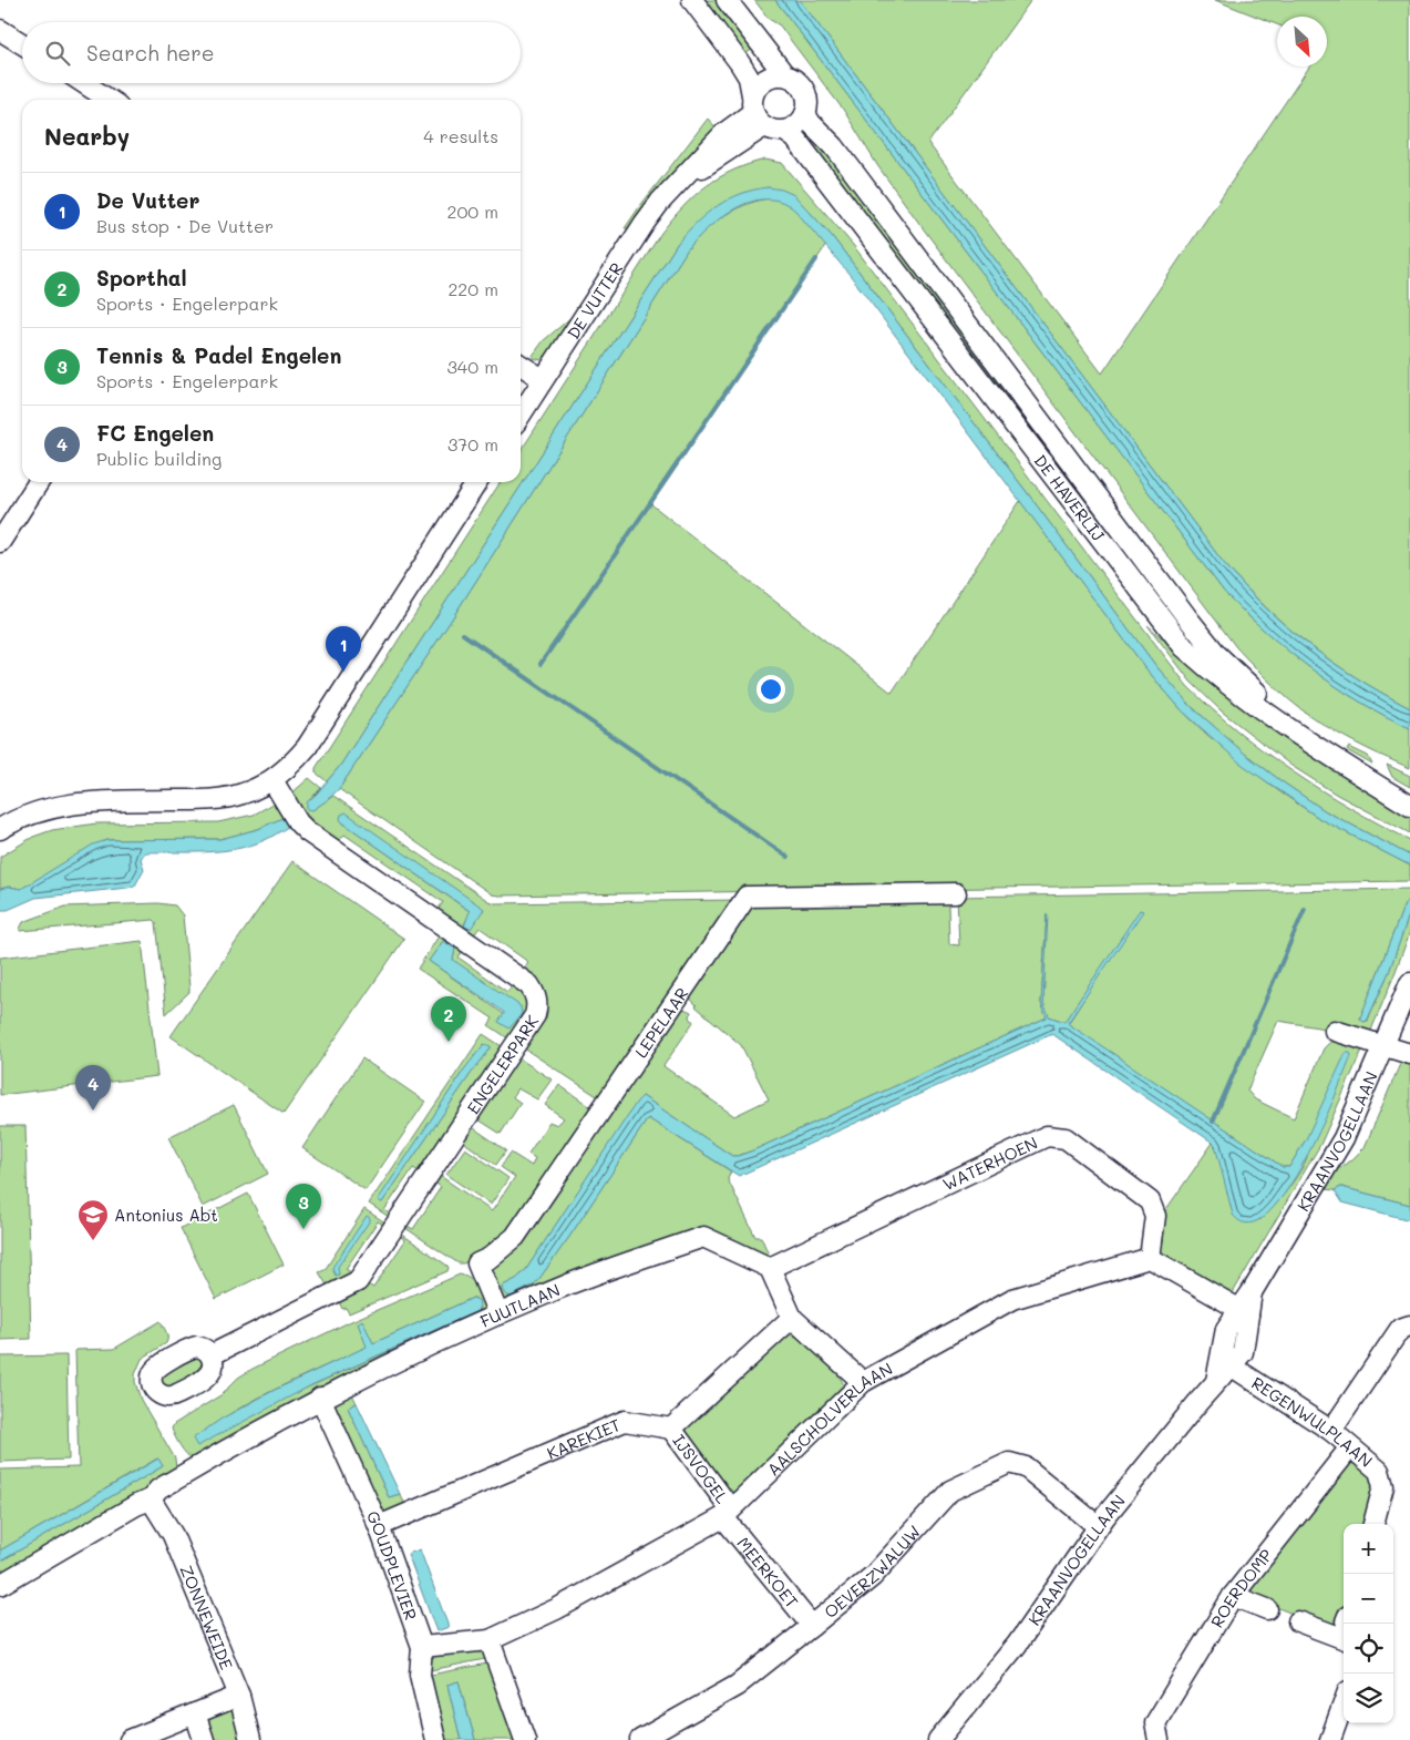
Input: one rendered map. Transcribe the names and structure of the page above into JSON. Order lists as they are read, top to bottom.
{
  "streets": {
    "street": [
      "DE VUTTER",
      "DE HAVERLIJ",
      "LEPELAAR",
      "ENGELERPARK",
      "KRAANVOGELLAAN",
      "WATERHOEN",
      "FUUTLAAN",
      "AALSCHOLVERLAAN",
      "REGENWULPLAAN",
      "KAREKIET",
      "IJSVOGEL",
      "GOUDPLEVIER",
      "OEVERZWALUW",
      "MEERKOET",
      "ROERDOMP",
      "ZONNEWEIDE"
    ]
  },
  "crossings": [
    ["DE VUTTER", "DE HAVERLIJ"],
    ["LEPELAAR", "FUUTLAAN"],
    ["KRAANVOGELLAAN", "REGENWULPLAAN"],
    ["KRAANVOGELLAAN", "OEVERZWALUW"],
    ["WATERHOEN", "FUUTLAAN"],
    ["WATERHOEN", "AALSCHOLVERLAAN"],
    ["FUUTLAAN", "GOUDPLEVIER"],
    ["FUUTLAAN", "ZONNEWEIDE"],
    ["AALSCHOLVERLAAN", "IJSVOGEL"],
    ["AALSCHOLVERLAAN", "GOUDPLEVIER"],
    ["AALSCHOLVERLAAN", "MEERKOET"],
    ["REGENWULPLAAN", "ROERDOMP"],
    ["KAREKIET", "IJSVOGEL"],
    ["KAREKIET", "GOUDPLEVIER"],
    ["IJSVOGEL", "MEERKOET"],
    ["OEVERZWALUW", "MEERKOET"]
  ],
  "places": {
    "school or university": ["Antonius Abt"]
  },
  "north": "bottom right",
  "page": {
    "search": "Search here",
    "heading": ["Nearby", "4 results"],
    "list": [
      {
        "mark": "1",
        "name": "De Vutter",
        "note": "Bus stop · De Vutter",
        "value": "200 m"
      },
      {
        "mark": "2",
        "name": "Sporthal",
        "note": "Sports · Engelerpark",
        "value": "220 m"
      },
      {
        "mark": "3",
        "name": "Tennis & Padel Engelen",
        "note": "Sports · Engelerpark",
        "value": "340 m"
      },
      {
        "mark": "4",
        "name": "FC Engelen",
        "note": "Public building",
        "value": "370 m"
      }
    ],
    "pins": [
      "1",
      "2",
      "4",
      "3"
    ],
    "map_buttons": ["+", "−"]
  }
}
